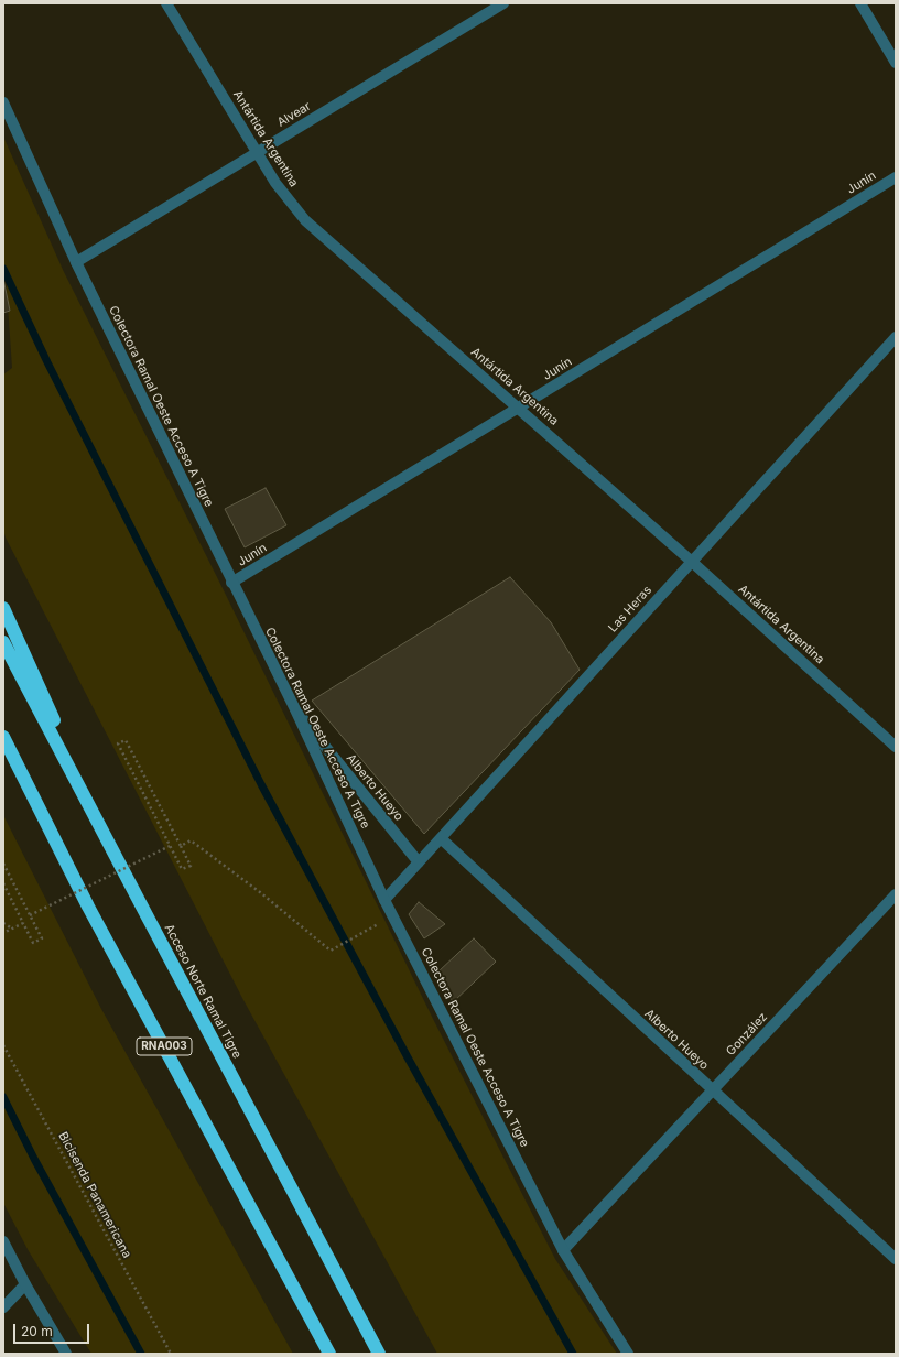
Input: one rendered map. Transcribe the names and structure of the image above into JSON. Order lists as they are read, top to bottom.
{
  "streets": {
    "highway": ["Acceso Norte Ramal Tigre", "RNA003"],
    "street": [
      "Alvear",
      "Antártida Argentina",
      "Junín",
      "Colectora Ramal Oeste Acceso A Tigre",
      "Las Heras",
      "Alberto Hueyo",
      "González"
    ],
    "path": ["Bicisenda Panamericana"]
  },
  "crossings": [
    ["Alvear", "Antártida Argentina"],
    ["Alvear", "Colectora Ramal Oeste Acceso A Tigre"],
    ["Antártida Argentina", "Junín"],
    ["Antártida Argentina", "Las Heras"],
    ["Junín", "Colectora Ramal Oeste Acceso A Tigre"],
    ["Colectora Ramal Oeste Acceso A Tigre", "Las Heras"],
    ["Colectora Ramal Oeste Acceso A Tigre", "Alberto Hueyo"],
    ["Colectora Ramal Oeste Acceso A Tigre", "González"],
    ["Las Heras", "Alberto Hueyo"],
    ["Alberto Hueyo", "González"]
  ],
  "scale_bar": "20 m"
}
